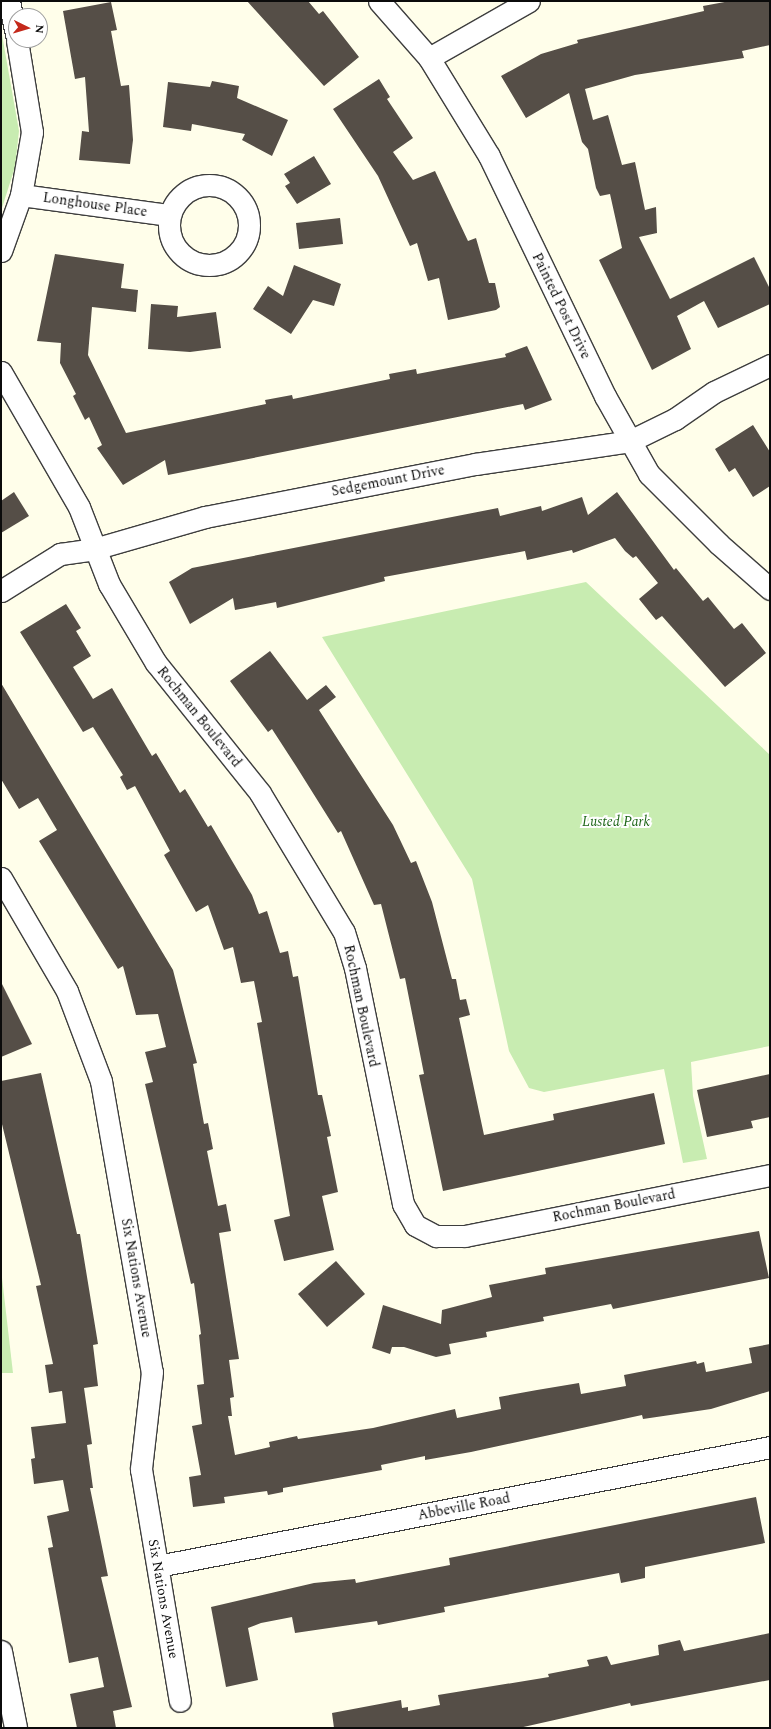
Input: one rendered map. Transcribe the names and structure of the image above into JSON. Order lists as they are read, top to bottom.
{
  "streets": {
    "street": [
      "Longhouse Place",
      "Painted Post Drive",
      "Sedgemount Drive",
      "Rochman Boulevard",
      "Six Nations Avenue",
      "Abbeville Road"
    ]
  },
  "crossings": [
    ["Painted Post Drive", "Sedgemount Drive"],
    ["Sedgemount Drive", "Rochman Boulevard"],
    ["Six Nations Avenue", "Abbeville Road"]
  ],
  "parks": ["Lusted Park"],
  "north": "right"
}
